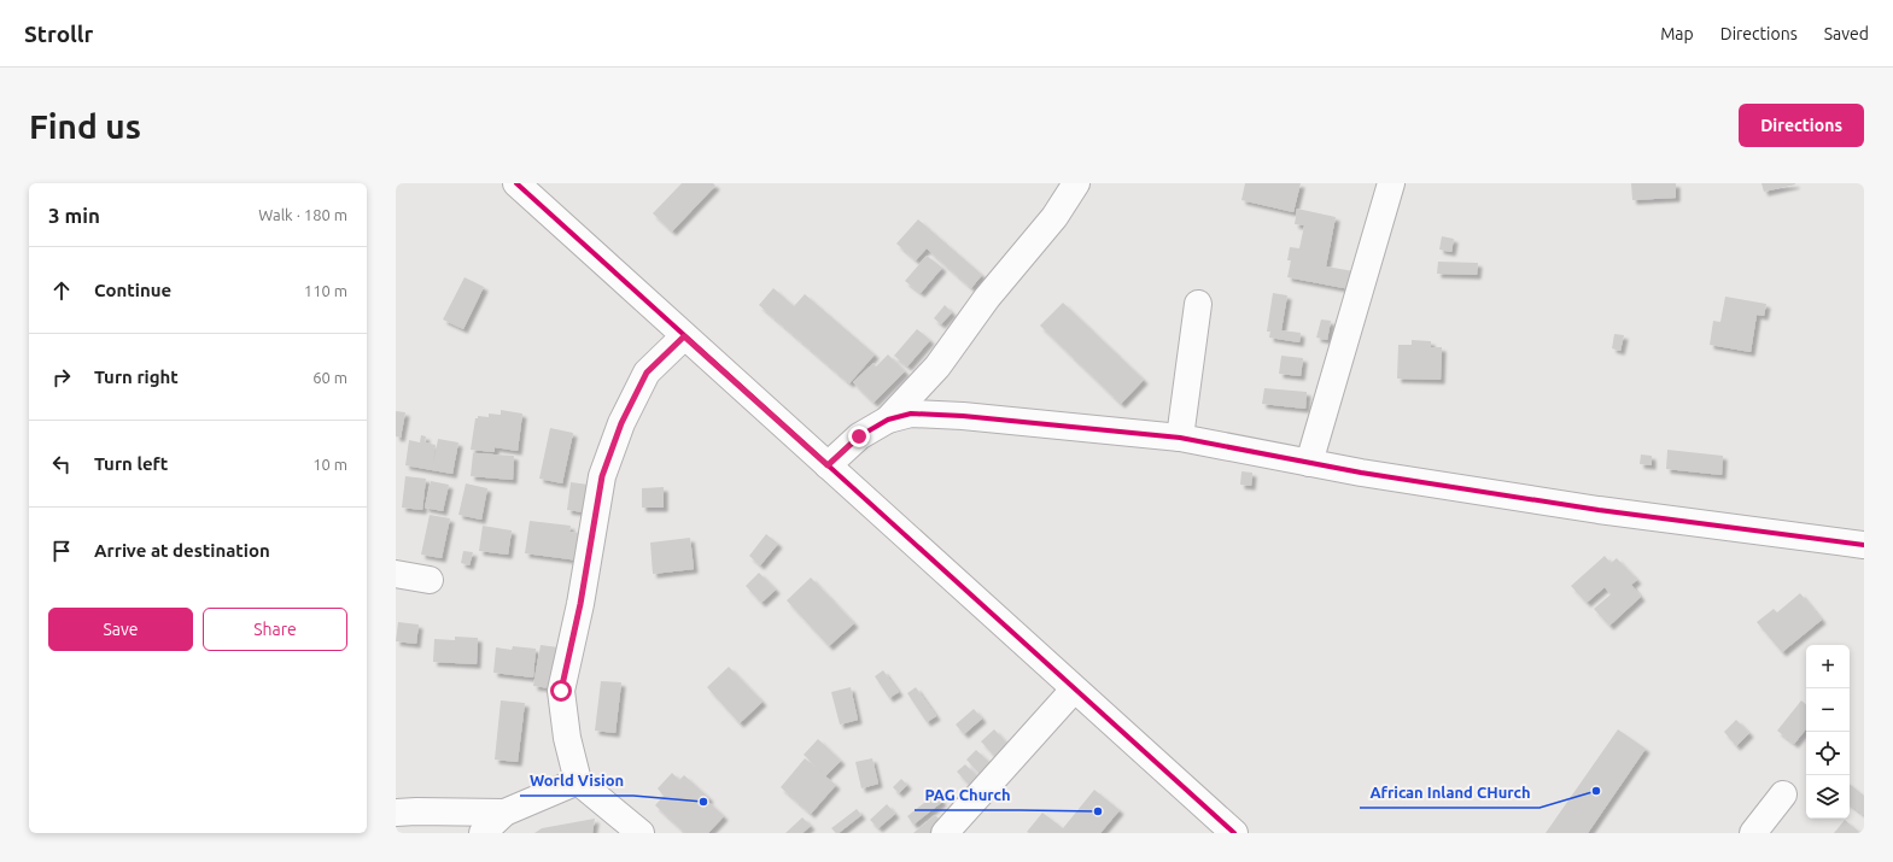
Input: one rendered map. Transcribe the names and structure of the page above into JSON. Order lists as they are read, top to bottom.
{
  "places": ["African Inland CHurch", "World Vision", "PAG Church"],
  "page": {
    "header": "Strollr",
    "nav": ["Map", "Directions", "Saved"],
    "buttons": [
      "Directions",
      ["Save", "Share"]
    ],
    "title": "Find us",
    "heading": ["3 min", "Walk · 180 m"],
    "list": [
      ["Continue", "110 m"],
      ["Turn right", "60 m"],
      ["Turn left", "10 m"],
      "Arrive at destination"
    ],
    "map_buttons": ["+", "−"]
  }
}
